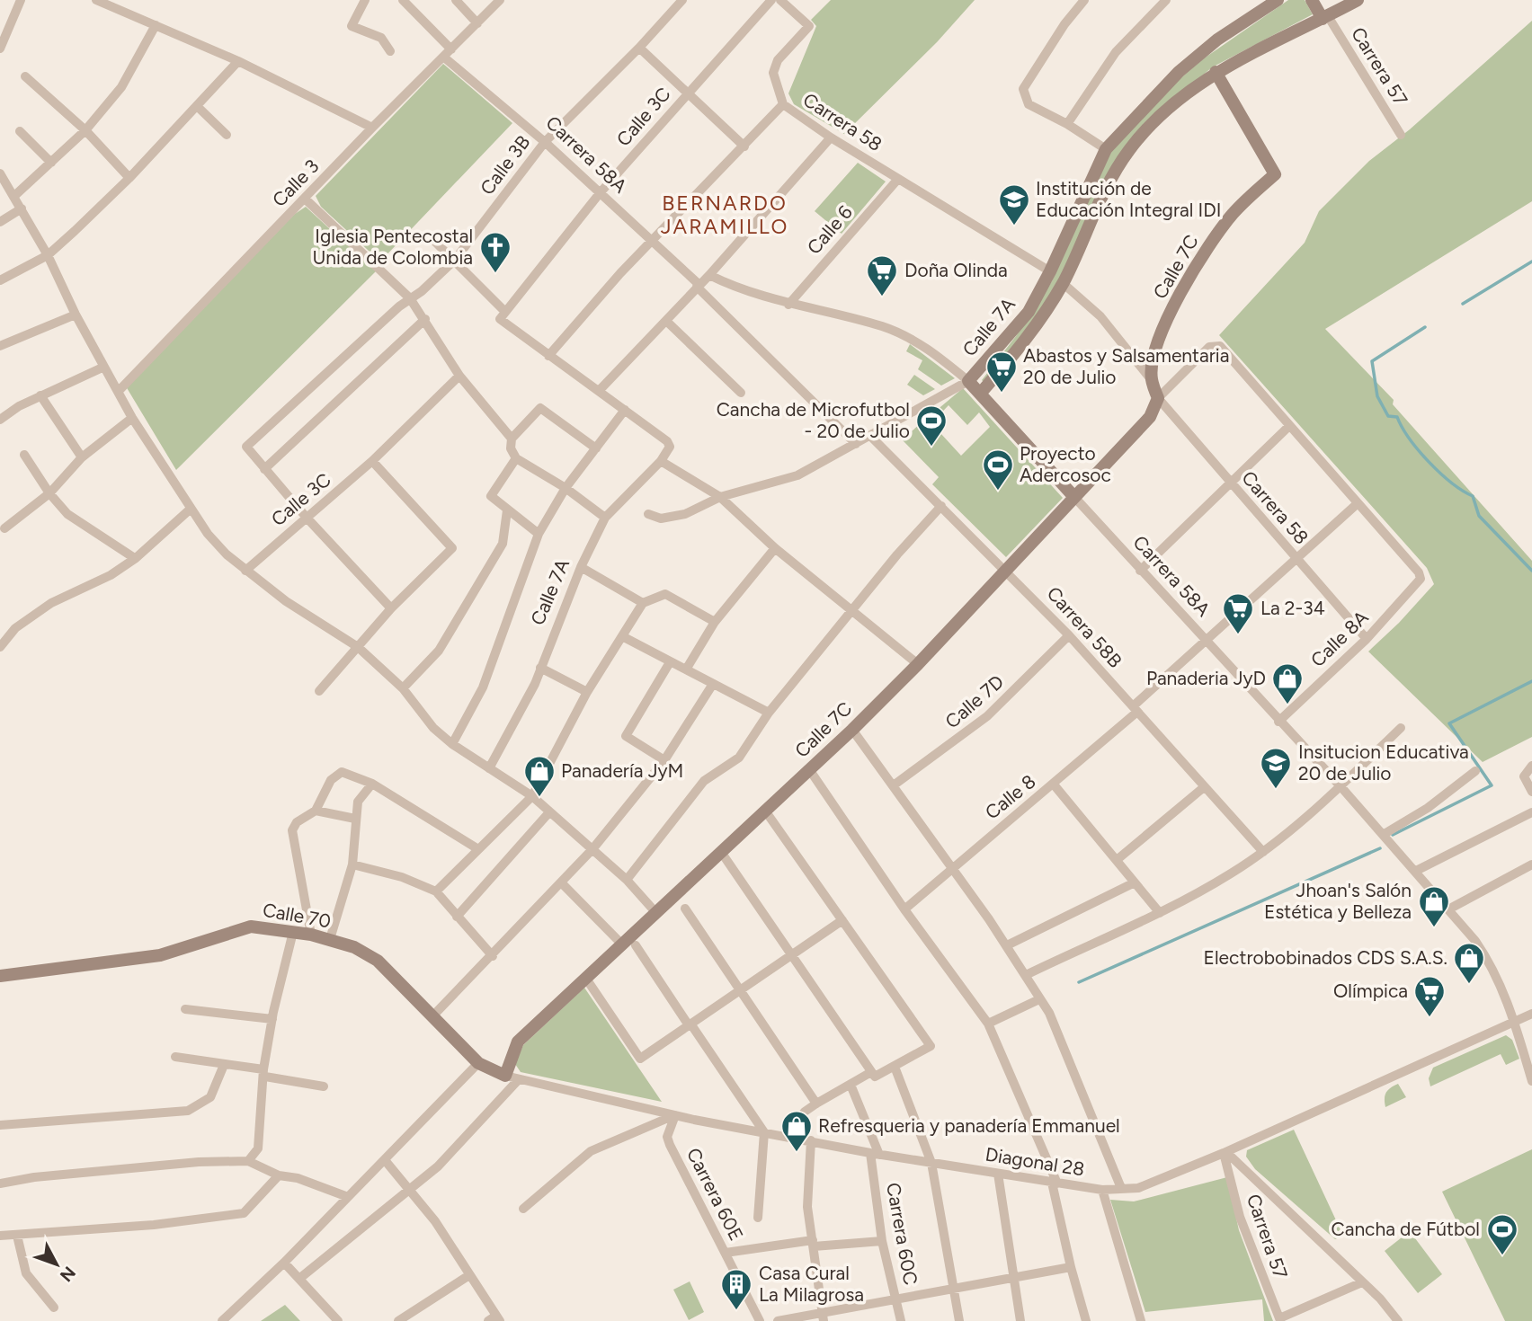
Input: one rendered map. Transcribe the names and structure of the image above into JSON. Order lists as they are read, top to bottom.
{
  "streets": {
    "street": [
      "Carrera 57",
      "Calle 3C",
      "Carrera 58",
      "Carrera 58A",
      "Calle 3B",
      "Calle 3",
      "Calle 6",
      "Calle 7C",
      "Calle 7A",
      "Carrera 58B",
      "Calle 8A",
      "Calle 7D",
      "Calle 8",
      "Calle 70",
      "Diagonal 28",
      "Carrera 60E",
      "Carrera 60C"
    ]
  },
  "crossings": [
    ["Carrera 57", "Calle 7A"],
    ["Carrera 57", "Diagonal 28"],
    ["Calle 3C", "Carrera 58A"],
    ["Carrera 58", "Calle 6"],
    ["Carrera 58", "Calle 7C"],
    ["Carrera 58", "Calle 7A"],
    ["Carrera 58", "Calle 8A"],
    ["Carrera 58", "Calle 8"],
    ["Carrera 58A", "Calle 3B"],
    ["Carrera 58A", "Calle 3"],
    ["Carrera 58A", "Calle 6"],
    ["Carrera 58A", "Calle 7C"],
    ["Carrera 58A", "Calle 7A"],
    ["Carrera 58A", "Calle 8A"],
    ["Carrera 58A", "Calle 8"],
    ["Carrera 58A", "Diagonal 28"],
    ["Calle 7C", "Calle 7A"],
    ["Calle 7C", "Carrera 58B"],
    ["Calle 7C", "Calle 70"],
    ["Calle 7C", "Diagonal 28"],
    ["Calle 7A", "Carrera 58B"],
    ["Carrera 58B", "Calle 7D"],
    ["Carrera 58B", "Calle 8"],
    ["Calle 8A", "Calle 8"],
    ["Calle 70", "Diagonal 28"],
    ["Diagonal 28", "Carrera 60E"],
    ["Diagonal 28", "Carrera 60C"]
  ],
  "districts": ["BERNARDO JARAMILLO"],
  "places": {
    "school or university": ["Institución de Educación Integral IDI", "Insitucion Educativa 20 de Julio"],
    "church": ["Iglesia Pentecostal Unida de Colombia"],
    "supermarket": [
      "Doña Olinda",
      "Abastos y Salsamentaria 20 de Julio",
      "La 2-34",
      "Olímpica"
    ],
    "sports": ["Cancha de Microfutbol - 20 de Julio", "Proyecto Adercosoc", "Cancha de Fútbol"],
    "shop": [
      "Panaderia JyD",
      "Panadería JyM",
      "Jhoan's Salón Estética y Belleza",
      "Electrobobinados CDS S.A.S.",
      "Refresqueria y panadería Emmanuel"
    ],
    "building": ["Casa Cural La Milagrosa"]
  },
  "north": "bottom right"
}
